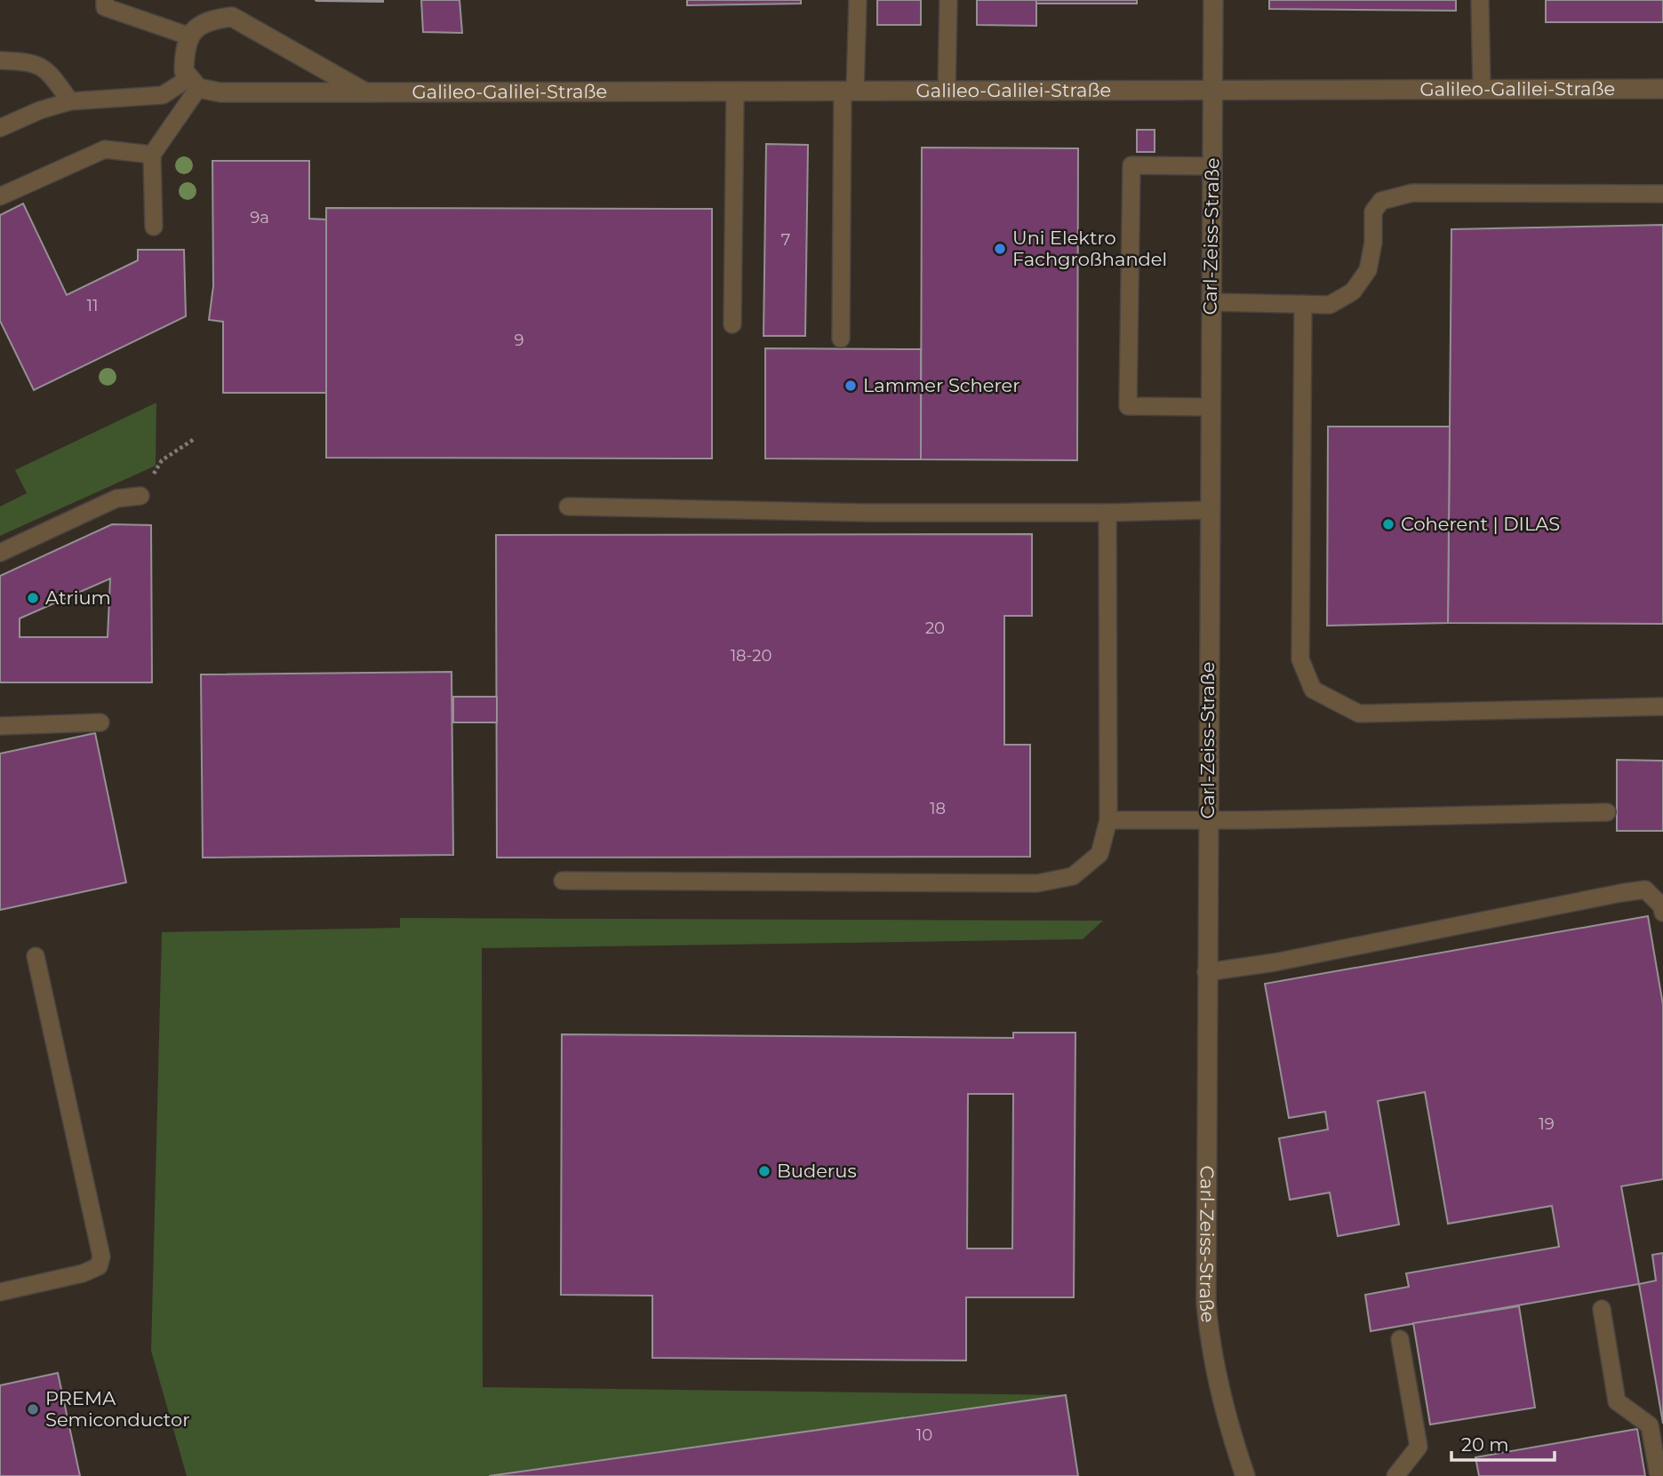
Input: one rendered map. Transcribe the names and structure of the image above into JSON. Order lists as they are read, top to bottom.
{
  "streets": {
    "street": ["Galileo-Galilei-Straße", "Carl-Zeiss-Straße"]
  },
  "crossings": [
    ["Galileo-Galilei-Straße", "Carl-Zeiss-Straße"]
  ],
  "places": [
    "Uni Elektro Fachgroßhandel",
    "Lammer Scherer",
    "Coherent | DILAS",
    "Atrium",
    "Buderus",
    "PREMA Semiconductor"
  ],
  "house_numbers": [
    "9a",
    "7",
    "11",
    "9",
    "20",
    "18-20",
    "18",
    "19",
    "10"
  ],
  "scale_bar": "20 m"
}
